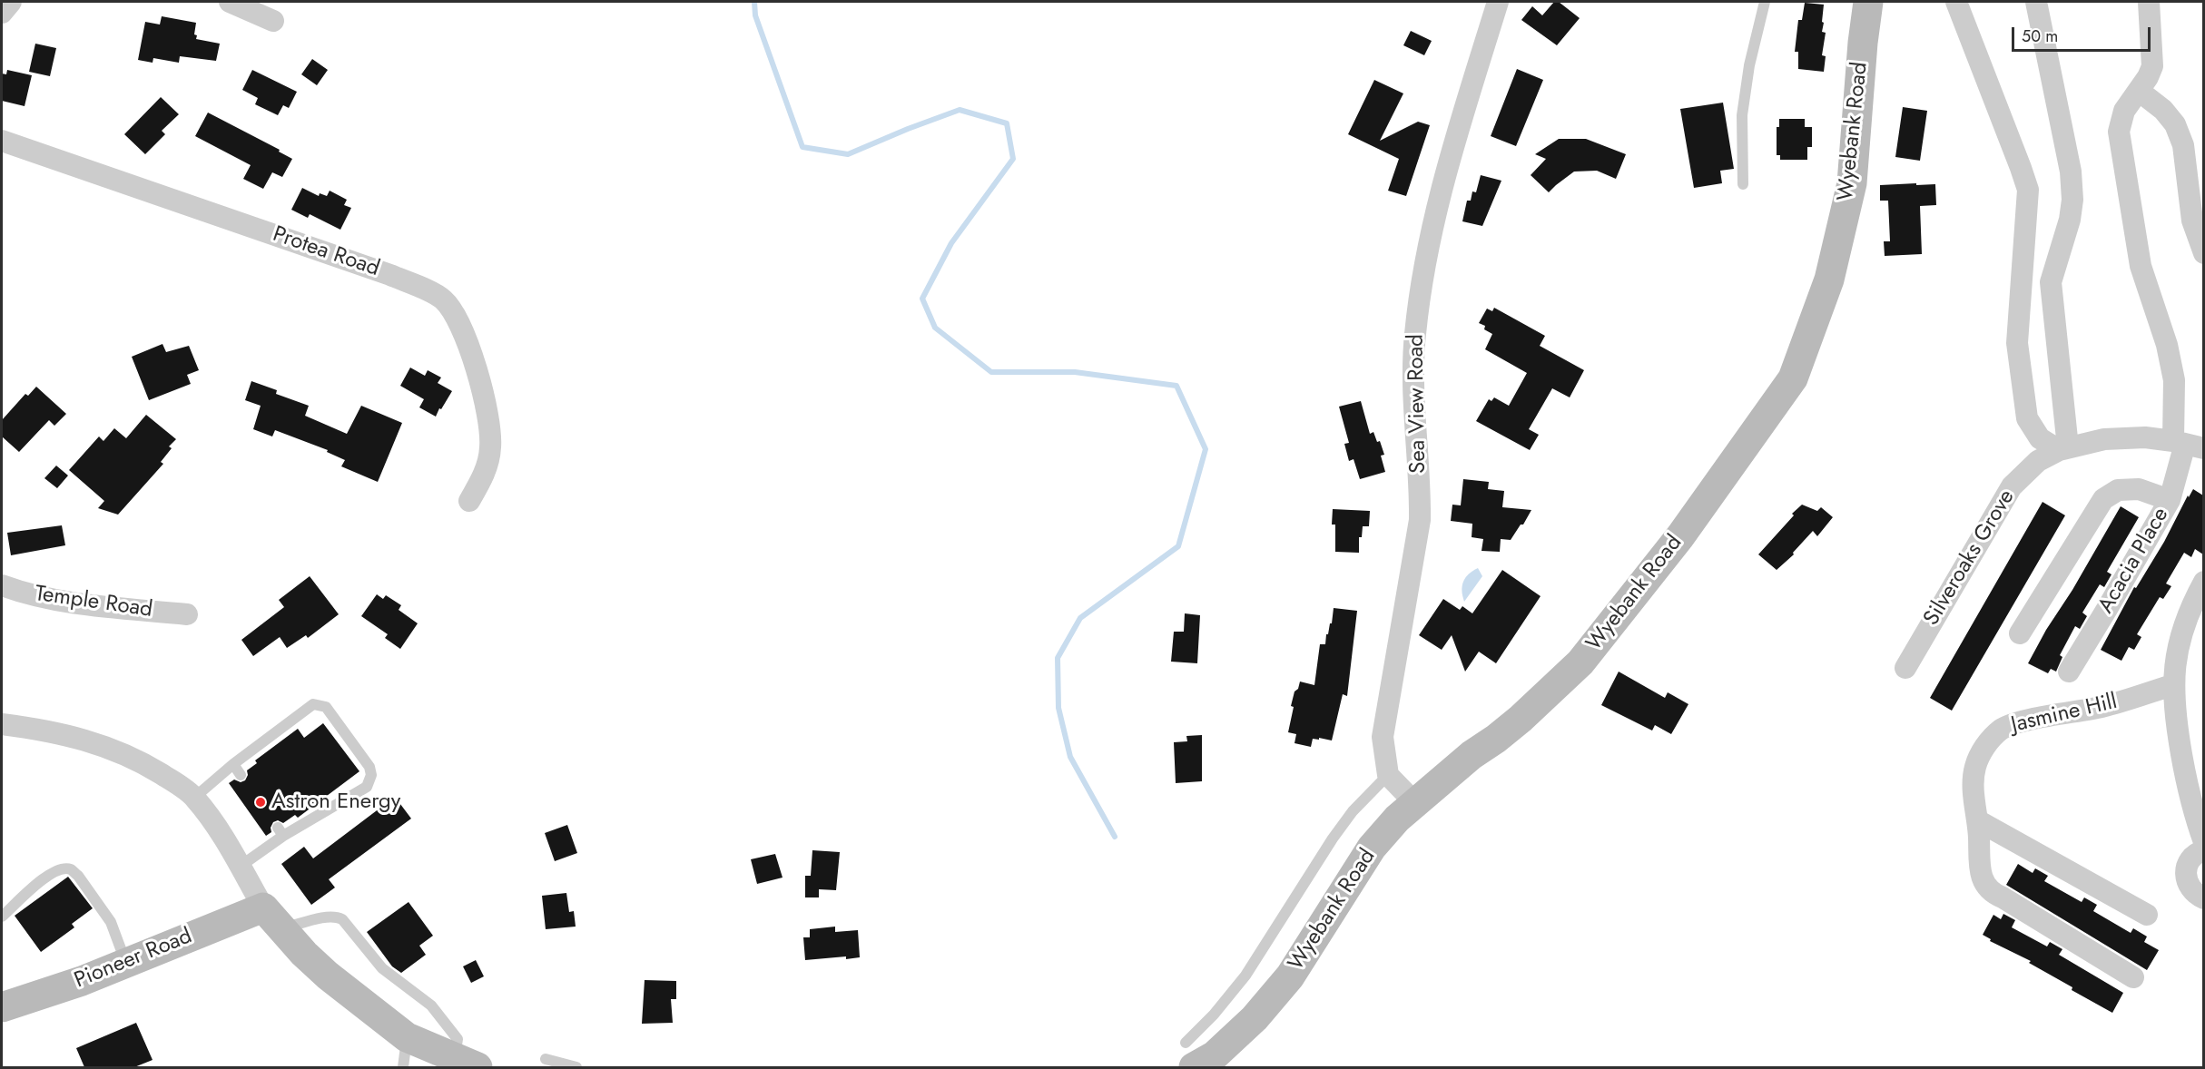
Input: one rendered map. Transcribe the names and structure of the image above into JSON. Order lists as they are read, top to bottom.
{
  "streets": {
    "main road": ["Wyebank Road", "Pioneer Road"],
    "street": [
      "Protea Road",
      "Sea View Road",
      "Silveroaks Grove",
      "Acacia Place",
      "Temple Road",
      "Jasmine Hill"
    ]
  },
  "crossings": [
    ["Silveroaks Grove", "Acacia Place"]
  ],
  "places": ["Astron Energy"],
  "scale_bar": "50 m"
}
